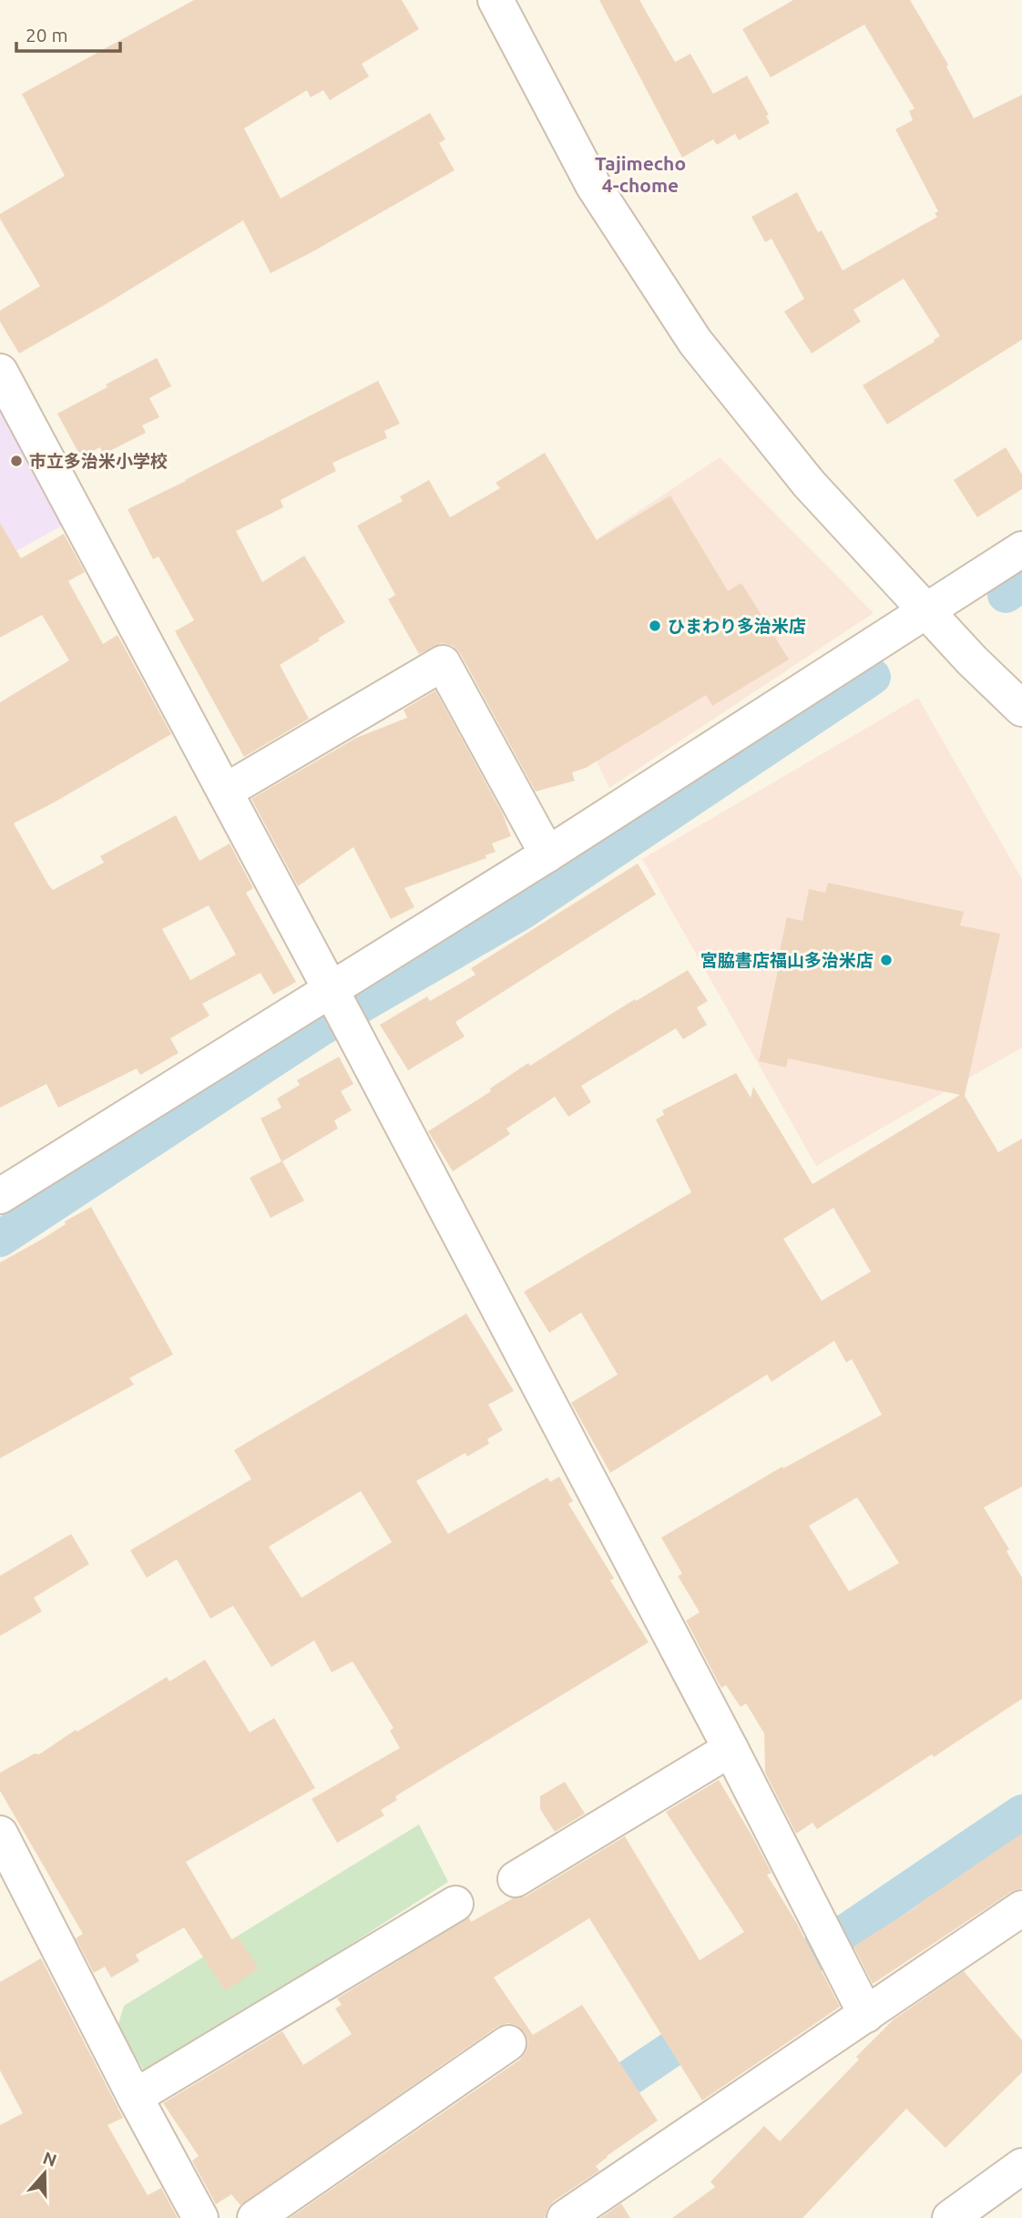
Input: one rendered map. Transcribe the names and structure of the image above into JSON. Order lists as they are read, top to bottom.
{
  "districts": ["Tajimecho 4-chome"],
  "places": ["市立多治米小学校", "ひまわり多治米店", "宮脇書店福山多治米店"],
  "scale_bar": "20 m",
  "north": "top"
}
